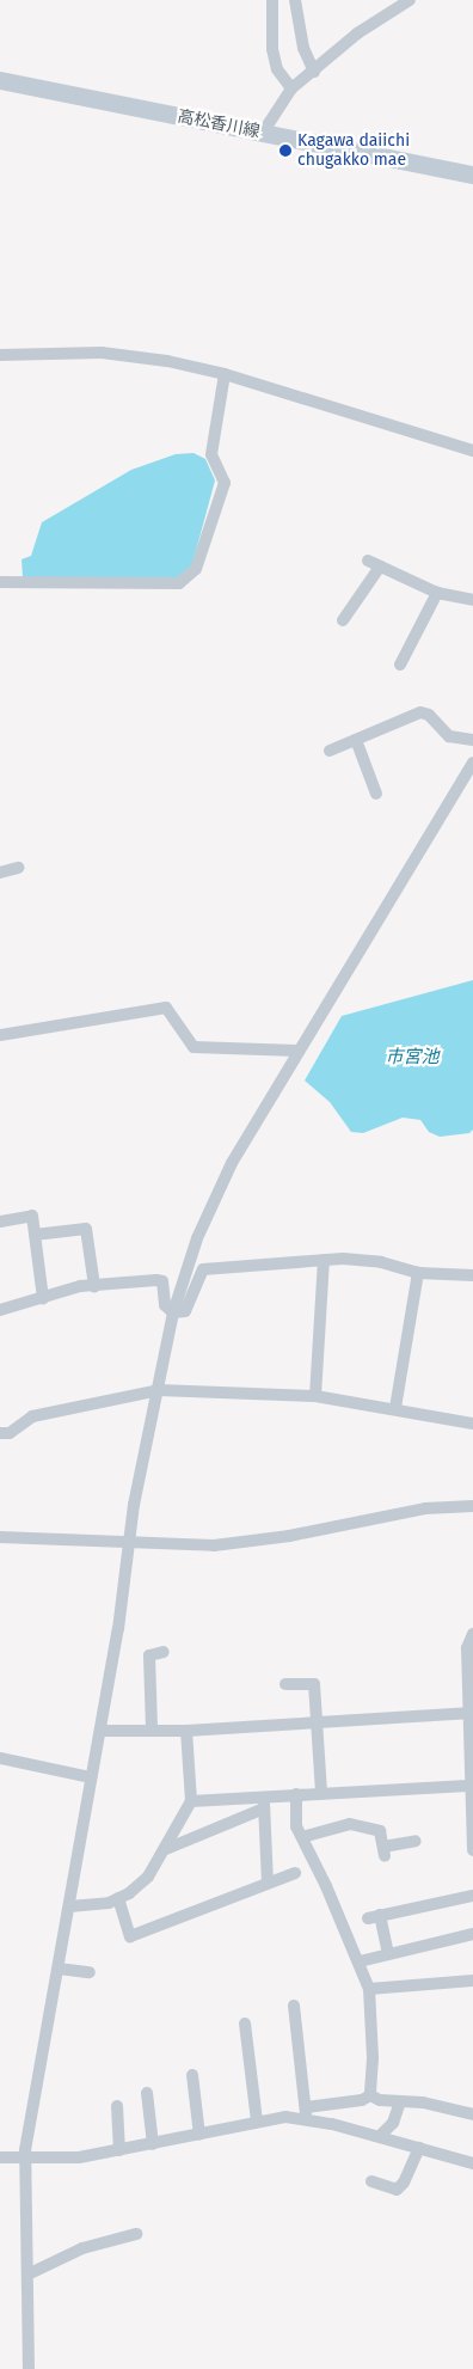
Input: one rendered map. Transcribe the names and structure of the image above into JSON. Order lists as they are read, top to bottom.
{
  "streets": {
    "main road": ["高松香川線"]
  },
  "water": ["市宮池"],
  "places": ["Kagawa daiichi chugakko mae"]
}
